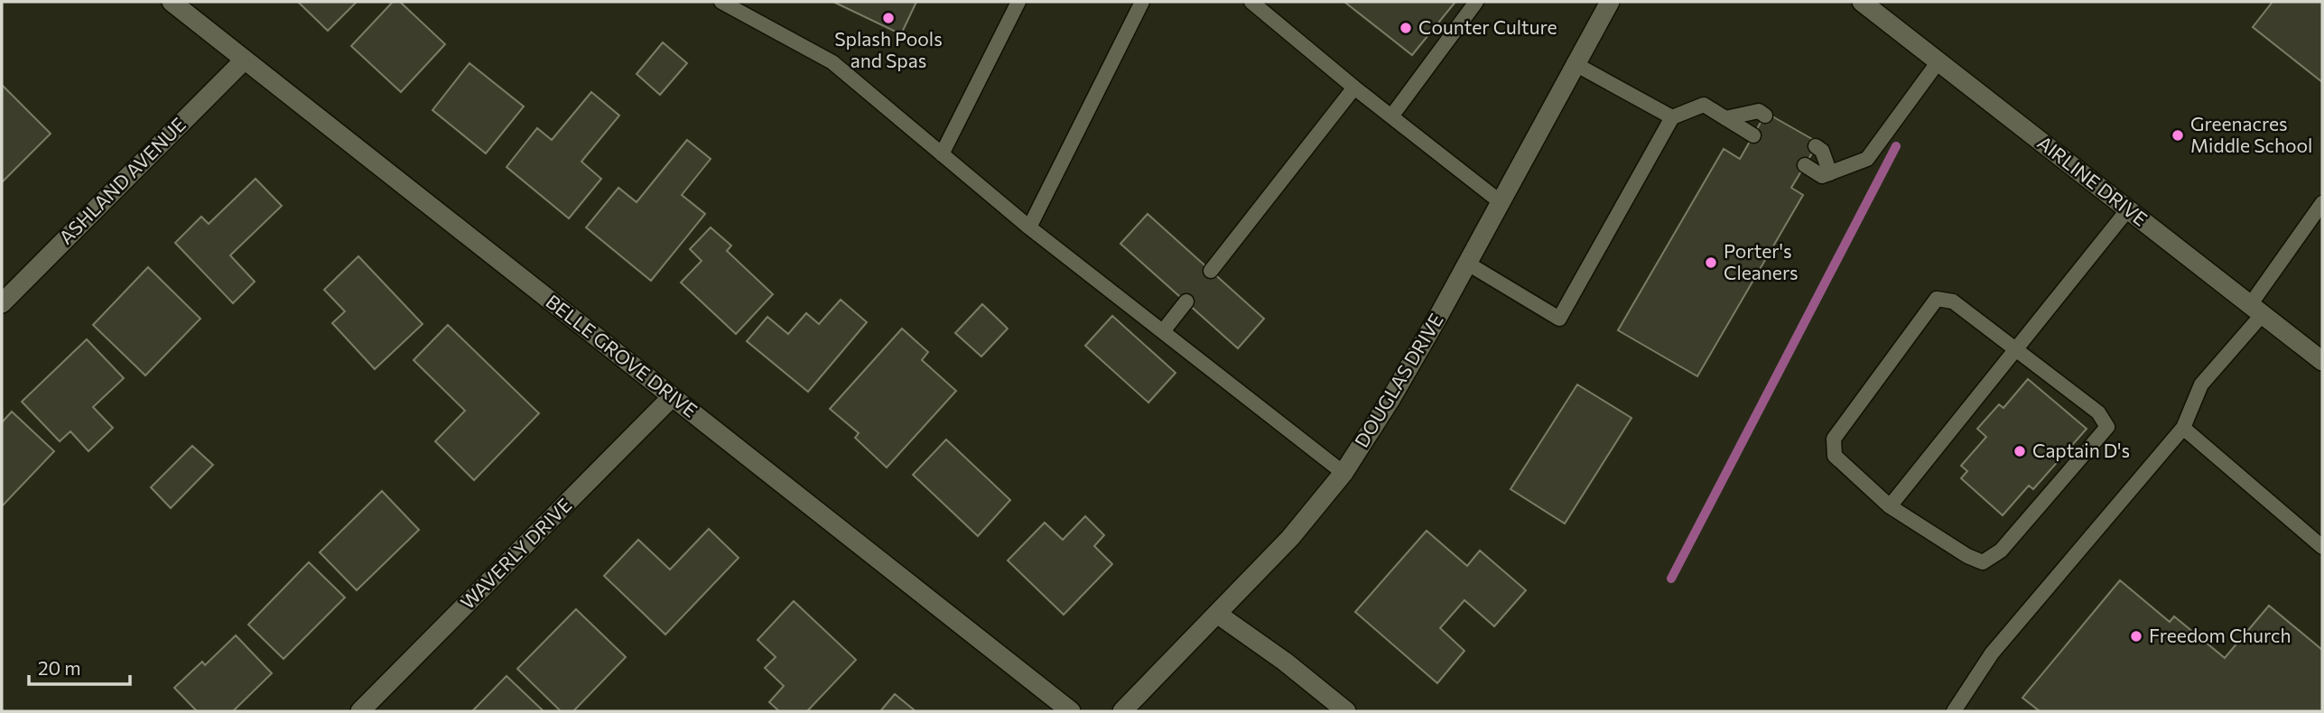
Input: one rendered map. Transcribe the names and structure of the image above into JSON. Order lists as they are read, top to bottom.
{
  "streets": {
    "street": [
      "ASHLAND AVENUE",
      "AIRLINE DRIVE",
      "BELLE GROVE DRIVE",
      "DOUGLAS DRIVE",
      "WAVERLY DRIVE"
    ]
  },
  "crossings": [
    ["ASHLAND AVENUE", "BELLE GROVE DRIVE"],
    ["BELLE GROVE DRIVE", "WAVERLY DRIVE"]
  ],
  "places": [
    "Splash Pools and Spas",
    "Counter Culture",
    "Greenacres Middle School",
    "Porter's Cleaners",
    "Captain D's",
    "Freedom Church"
  ],
  "scale_bar": "20 m"
}
